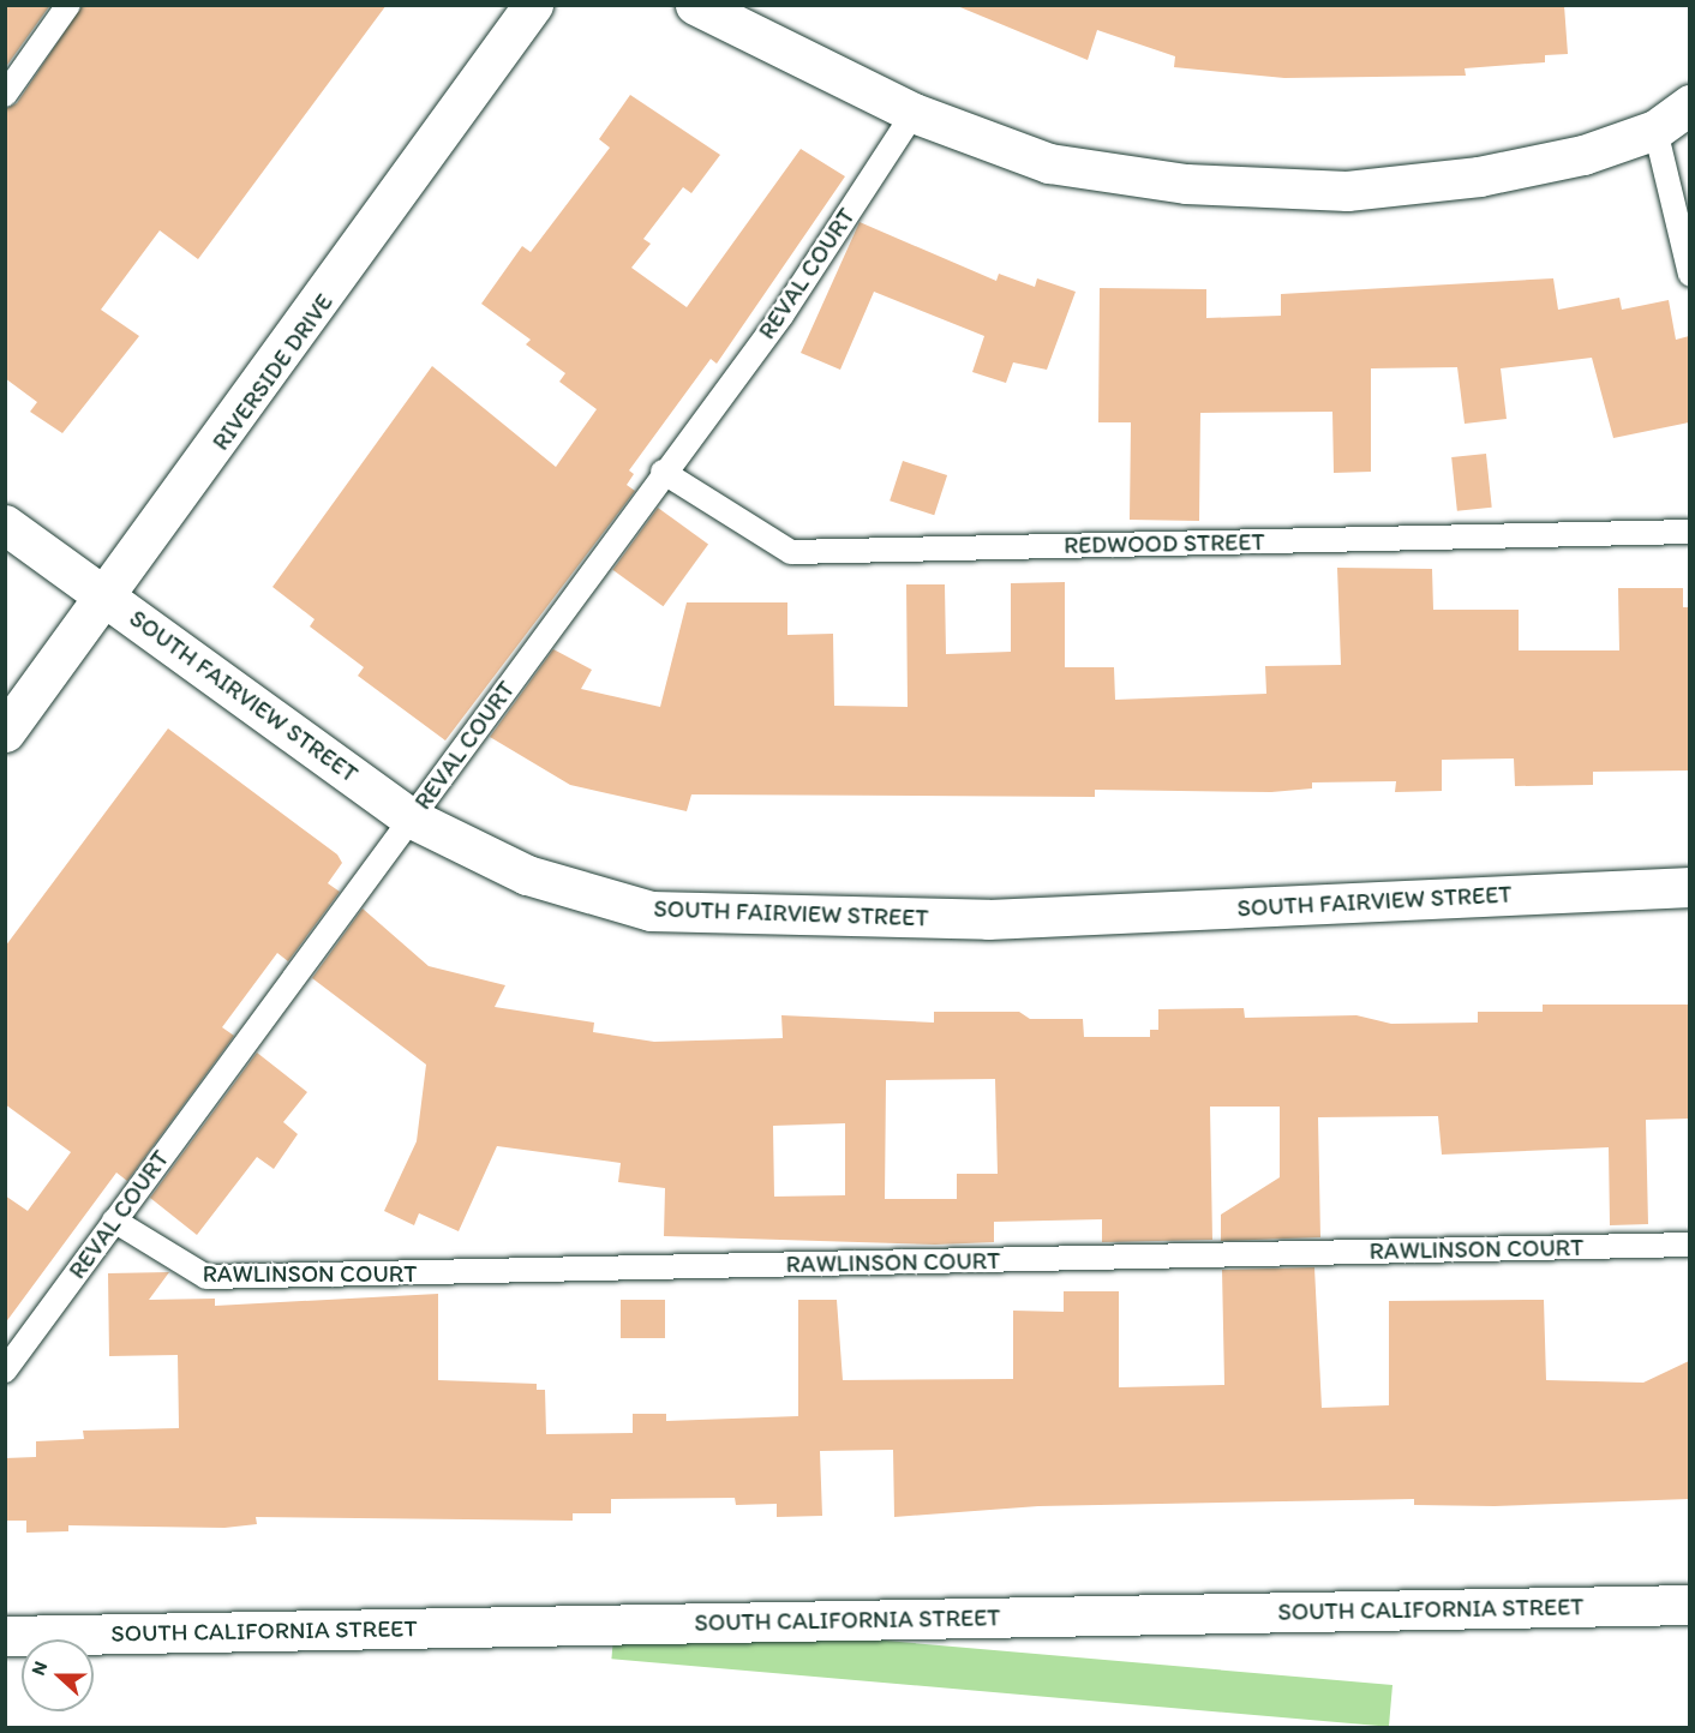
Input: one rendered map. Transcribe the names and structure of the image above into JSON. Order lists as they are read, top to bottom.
{
  "streets": {
    "street": ["RIVERSIDE DRIVE", "SOUTH FAIRVIEW STREET", "SOUTH CALIFORNIA STREET"],
    "lane": ["REVAL COURT", "REDWOOD STREET", "RAWLINSON COURT"]
  },
  "crossings": [
    ["REVAL COURT", "REDWOOD STREET"],
    ["REVAL COURT", "SOUTH FAIRVIEW STREET"],
    ["REVAL COURT", "RAWLINSON COURT"],
    ["RIVERSIDE DRIVE", "SOUTH FAIRVIEW STREET"]
  ],
  "north": "left"
}
